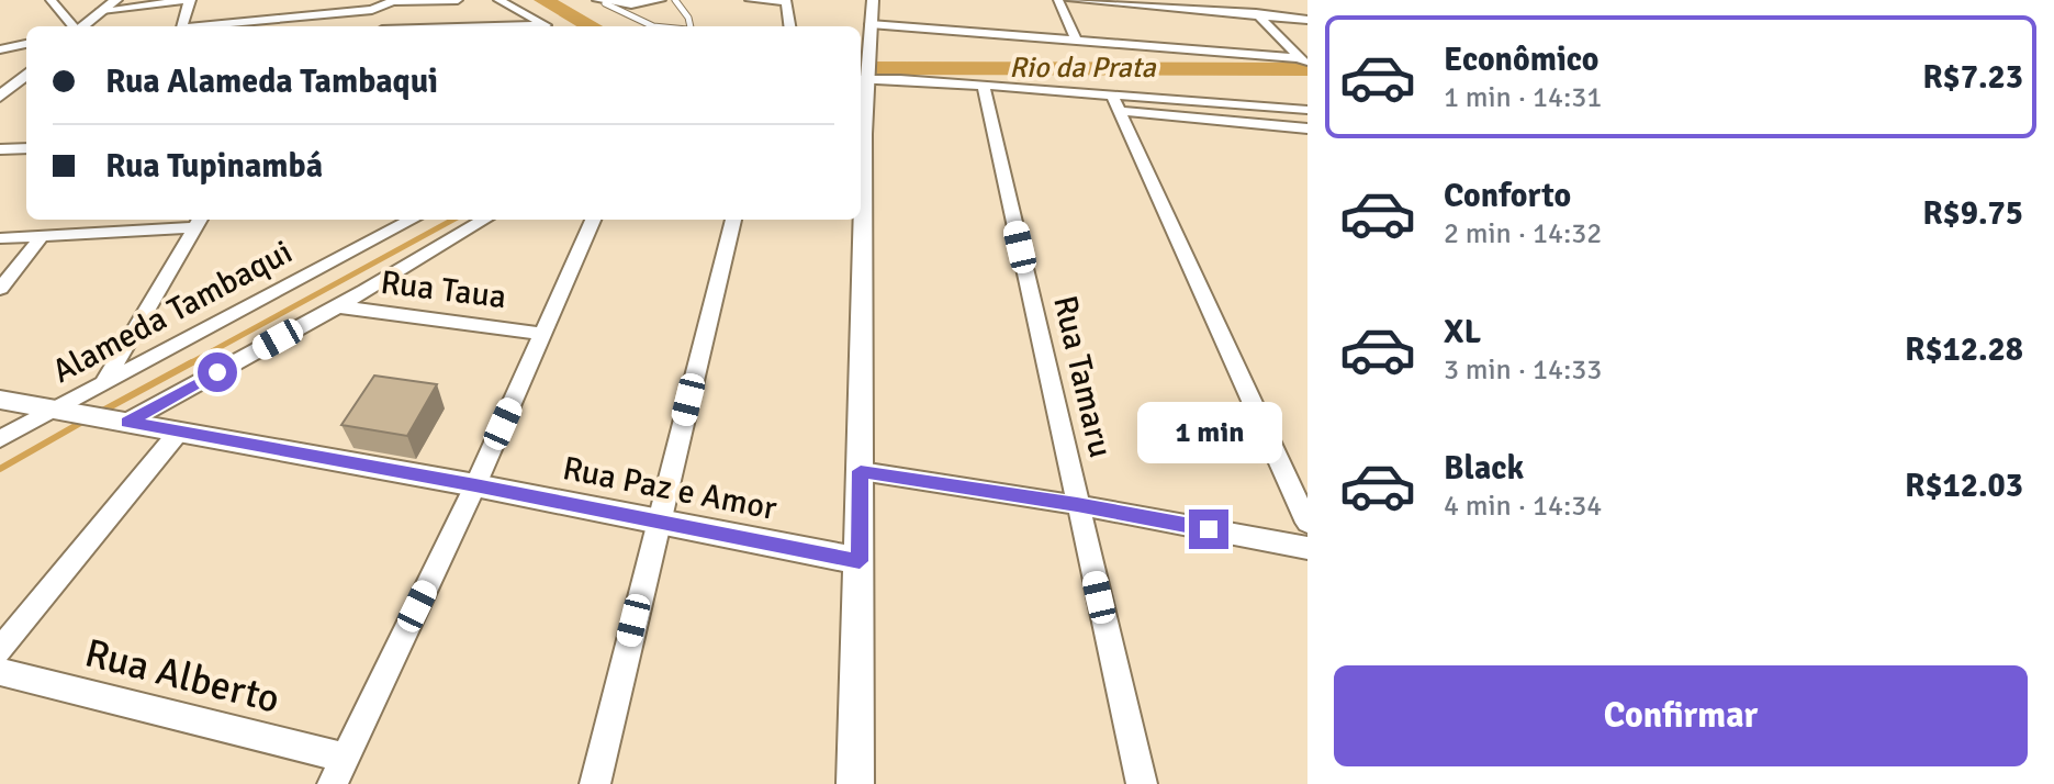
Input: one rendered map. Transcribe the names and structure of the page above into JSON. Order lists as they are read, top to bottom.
{
  "streets": {
    "street": [
      "Rua Taua",
      "Alameda Tambaqui",
      "Rua Tamaru",
      "Rua Paz e Amor",
      "Rua Alberto"
    ]
  },
  "crossings": [
    ["Alameda Tambaqui", "Rua Paz e Amor"]
  ],
  "water": ["Rio da Prata"],
  "page": {
    "list": [
      {
        "name": "Econômico",
        "note": "1 min · 14:31",
        "value": "R$7.23"
      },
      {
        "name": "Conforto",
        "note": "2 min · 14:32",
        "value": "R$9.75"
      },
      {
        "name": "XL",
        "note": "3 min · 14:33",
        "value": "R$12.28"
      },
      {
        "name": "Black",
        "note": "4 min · 14:34",
        "value": "R$12.03"
      }
    ],
    "banner": ["Rua Alameda Tambaqui", "Rua Tupinambá"],
    "bubble": "1 min",
    "buttons": "Confirmar"
  }
}
